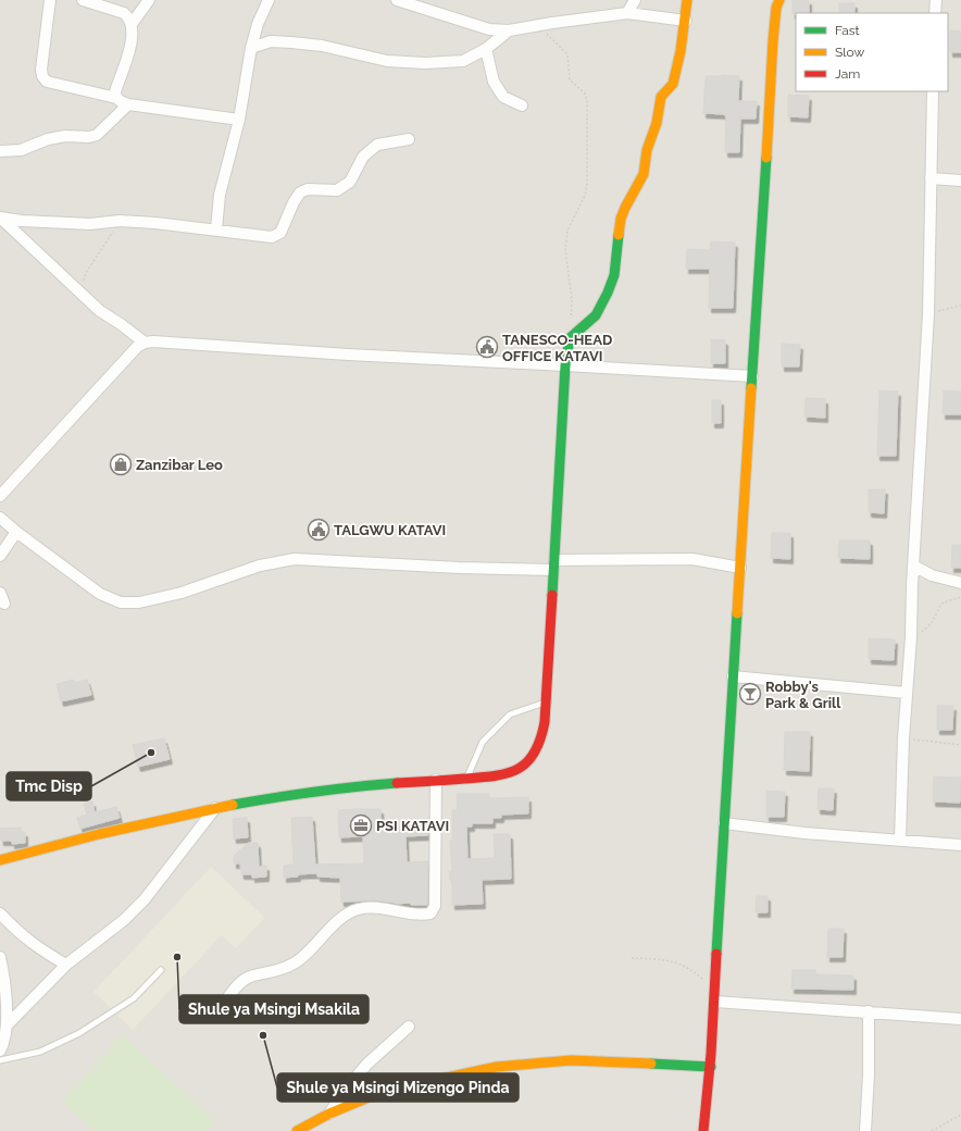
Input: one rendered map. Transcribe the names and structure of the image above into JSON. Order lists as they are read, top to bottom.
{
  "places": {
    "public building": ["TANESCO-HEAD OFFICE KATAVI", "TALGWU KATAVI"],
    "shop": ["Zanzibar Leo"],
    "bar": ["Robby's Park & Grill"],
    "other": ["Tmc Disp", "Shule ya Msingi Msakila", "Shule ya Msingi Mizengo Pinda"],
    "office": ["PSI KATAVI"]
  },
  "legend": ["Fast", "Slow", "Jam"]
}
